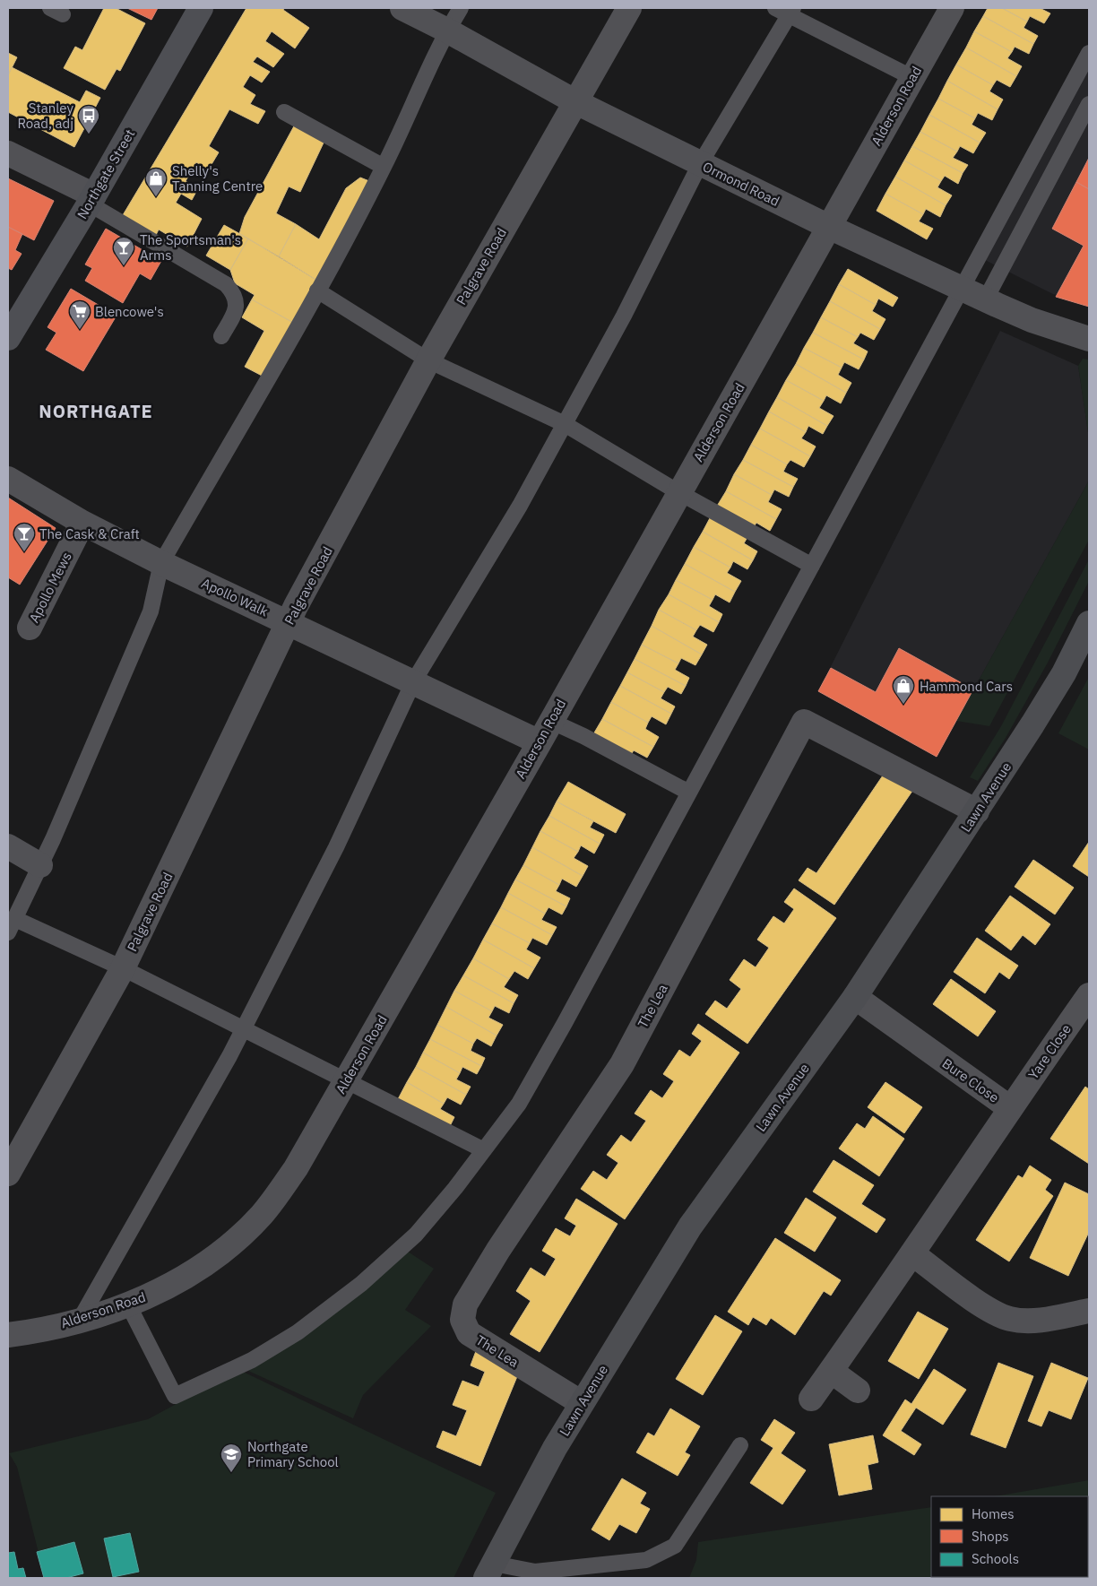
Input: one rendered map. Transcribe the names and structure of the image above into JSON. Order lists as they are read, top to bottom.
{
  "streets": {
    "main road": ["Lawn Avenue"],
    "street": [
      "Alderson Road",
      "Northgate Street",
      "Ormond Road",
      "Palgrave Road",
      "Apollo Mews",
      "Apollo Walk",
      "The Lea",
      "Yare Close",
      "Bure Close"
    ]
  },
  "crossings": [
    ["Alderson Road", "Ormond Road"],
    ["Alderson Road", "Apollo Walk"],
    ["Ormond Road", "Palgrave Road"],
    ["Palgrave Road", "Apollo Walk"],
    ["Apollo Mews", "Apollo Walk"],
    ["Lawn Avenue", "The Lea"],
    ["Lawn Avenue", "Bure Close"],
    ["Yare Close", "Bure Close"]
  ],
  "districts": ["NORTHGATE"],
  "places": {
    "bus stop": ["Stanley Road, adj"],
    "shop": ["Shelly's Tanning Centre", "Hammond Cars"],
    "bar": ["The Sportsman's Arms", "The Cask & Craft"],
    "supermarket": ["Blencowe's"],
    "school or university": ["Northgate Primary School"]
  },
  "legend": ["Homes", "Shops", "Schools"]
}
